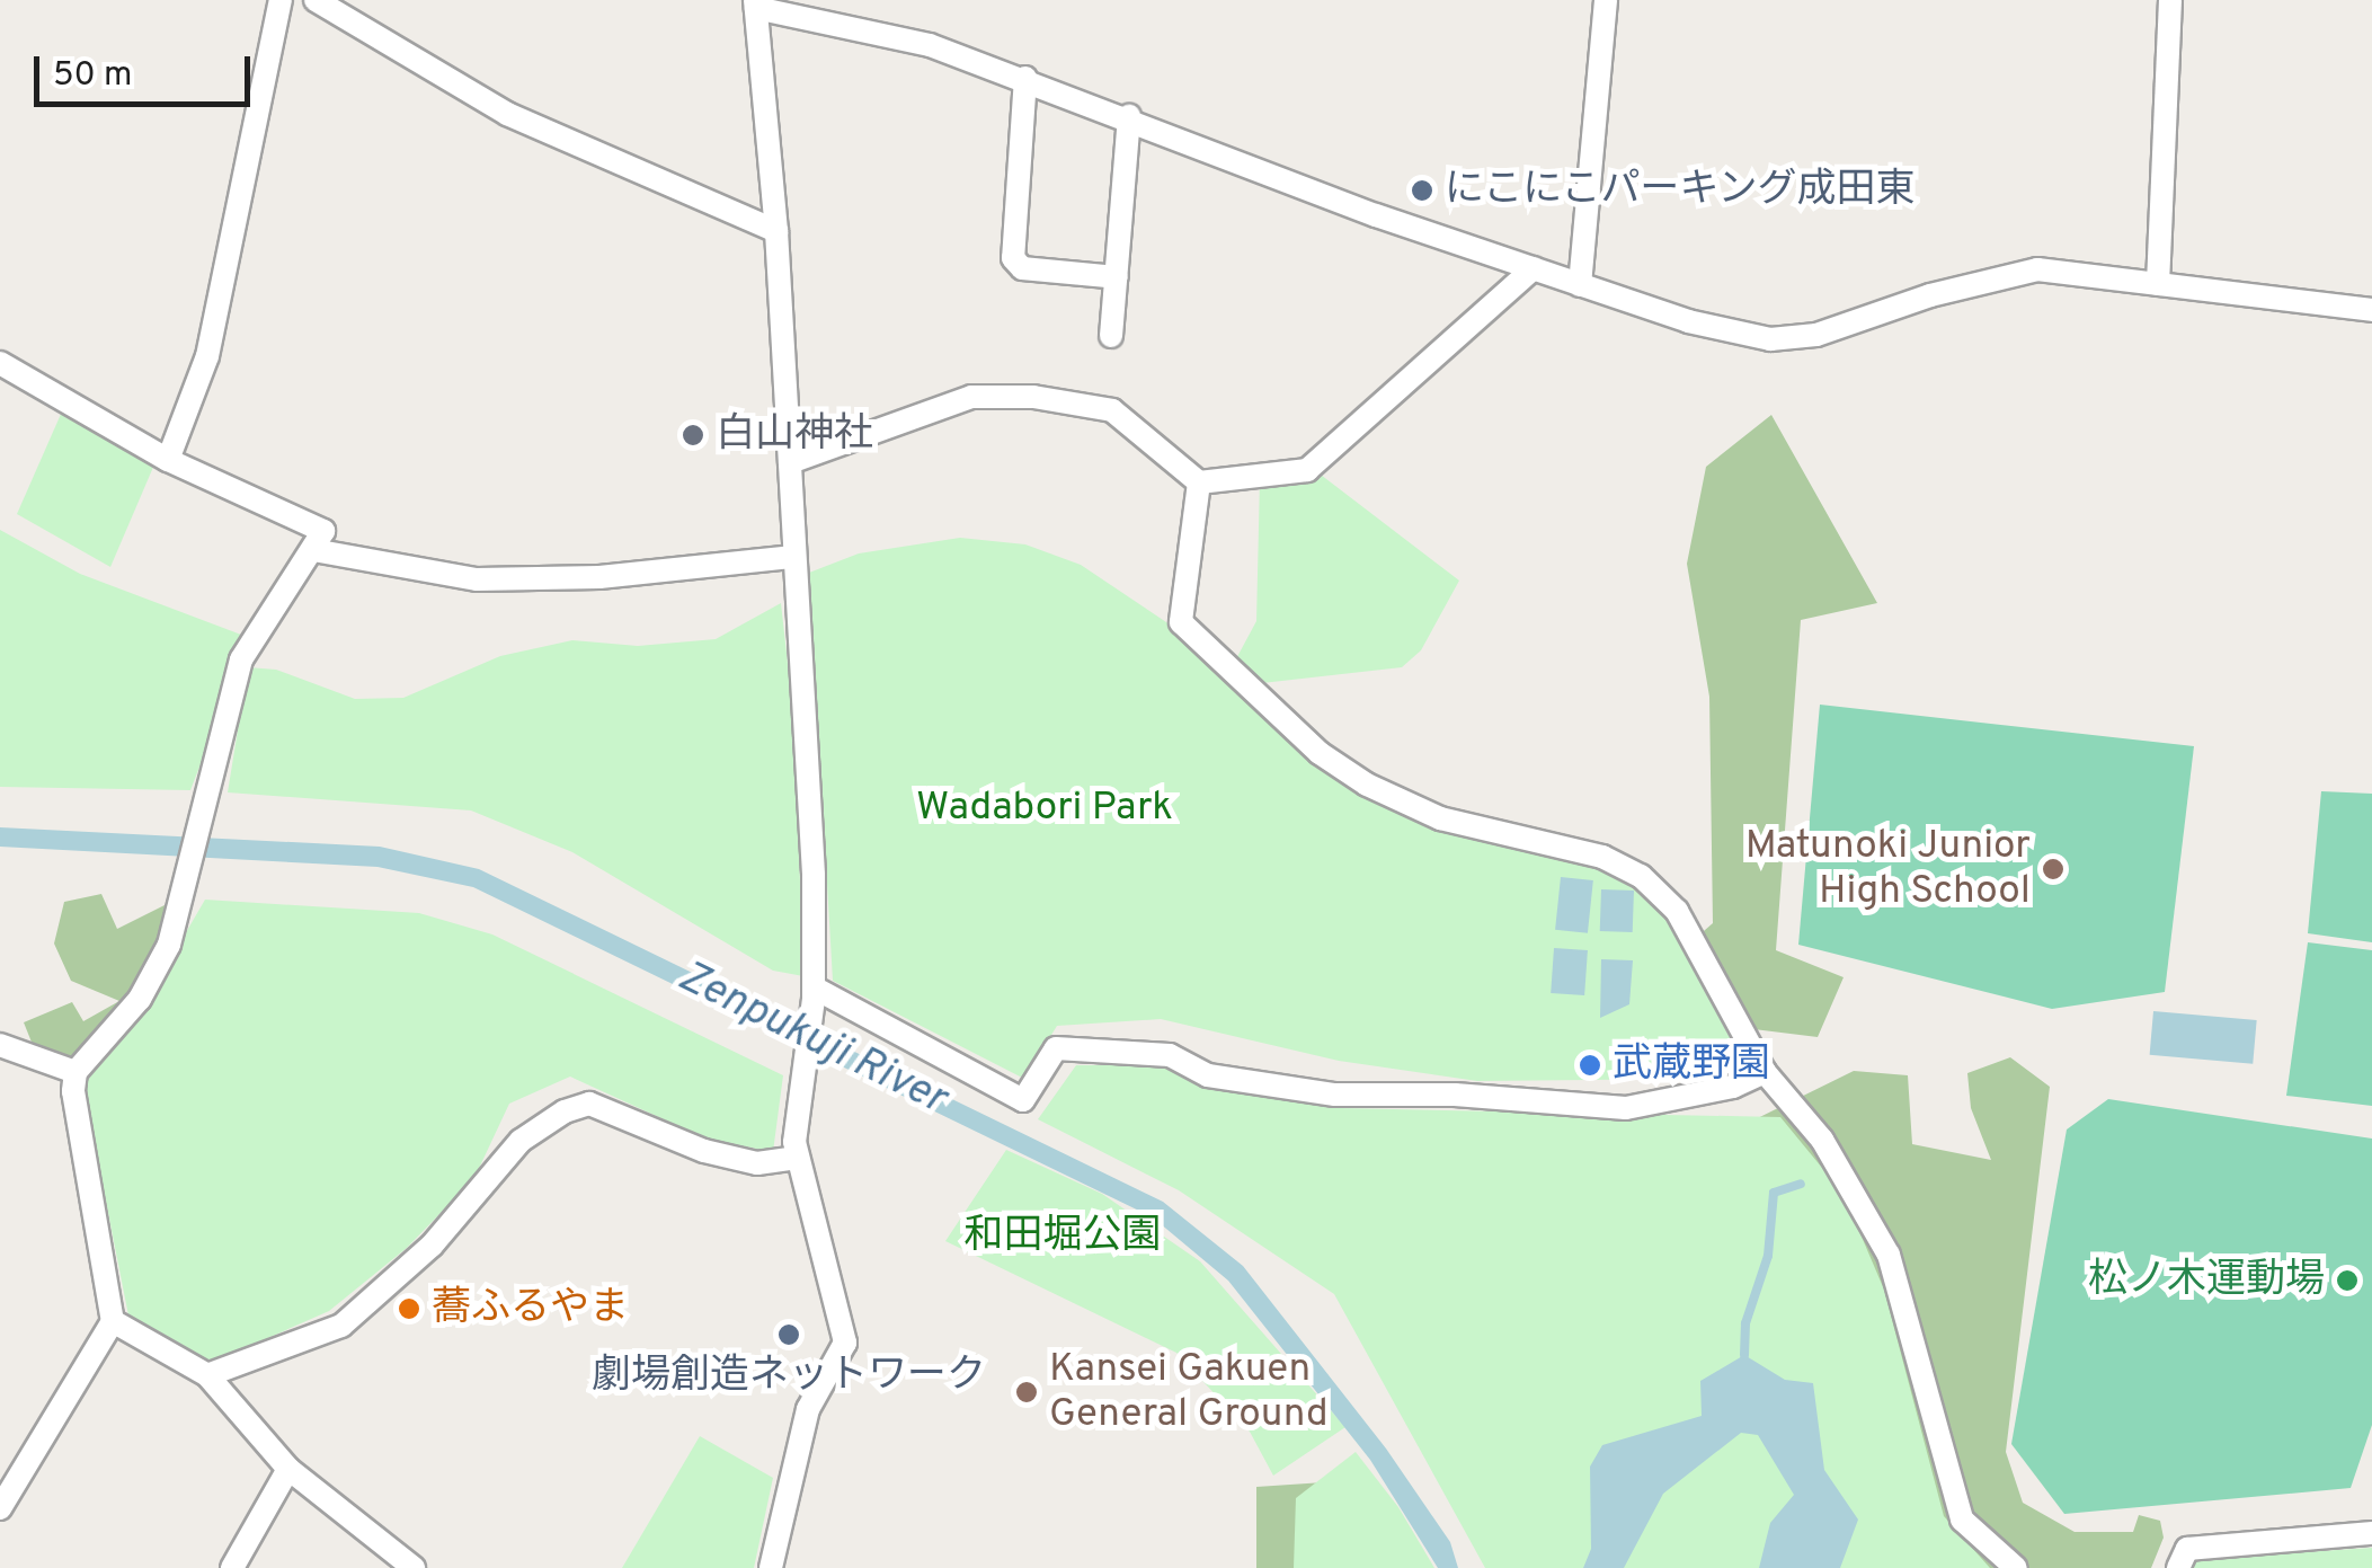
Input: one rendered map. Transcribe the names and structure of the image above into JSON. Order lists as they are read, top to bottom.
{
  "water": ["Zenpukuji River"],
  "parks": ["Wadabori Park", "和田堀公園"],
  "places": [
    "にこにこパーキング成田東",
    "白山神社",
    "Matunoki Junior High School",
    "武蔵野園",
    "松ノ木運動場",
    "蕎ふるやま",
    "劇場創造ネットワーク",
    "Kansei Gakuen General Ground"
  ],
  "scale_bar": "50 m"
}
